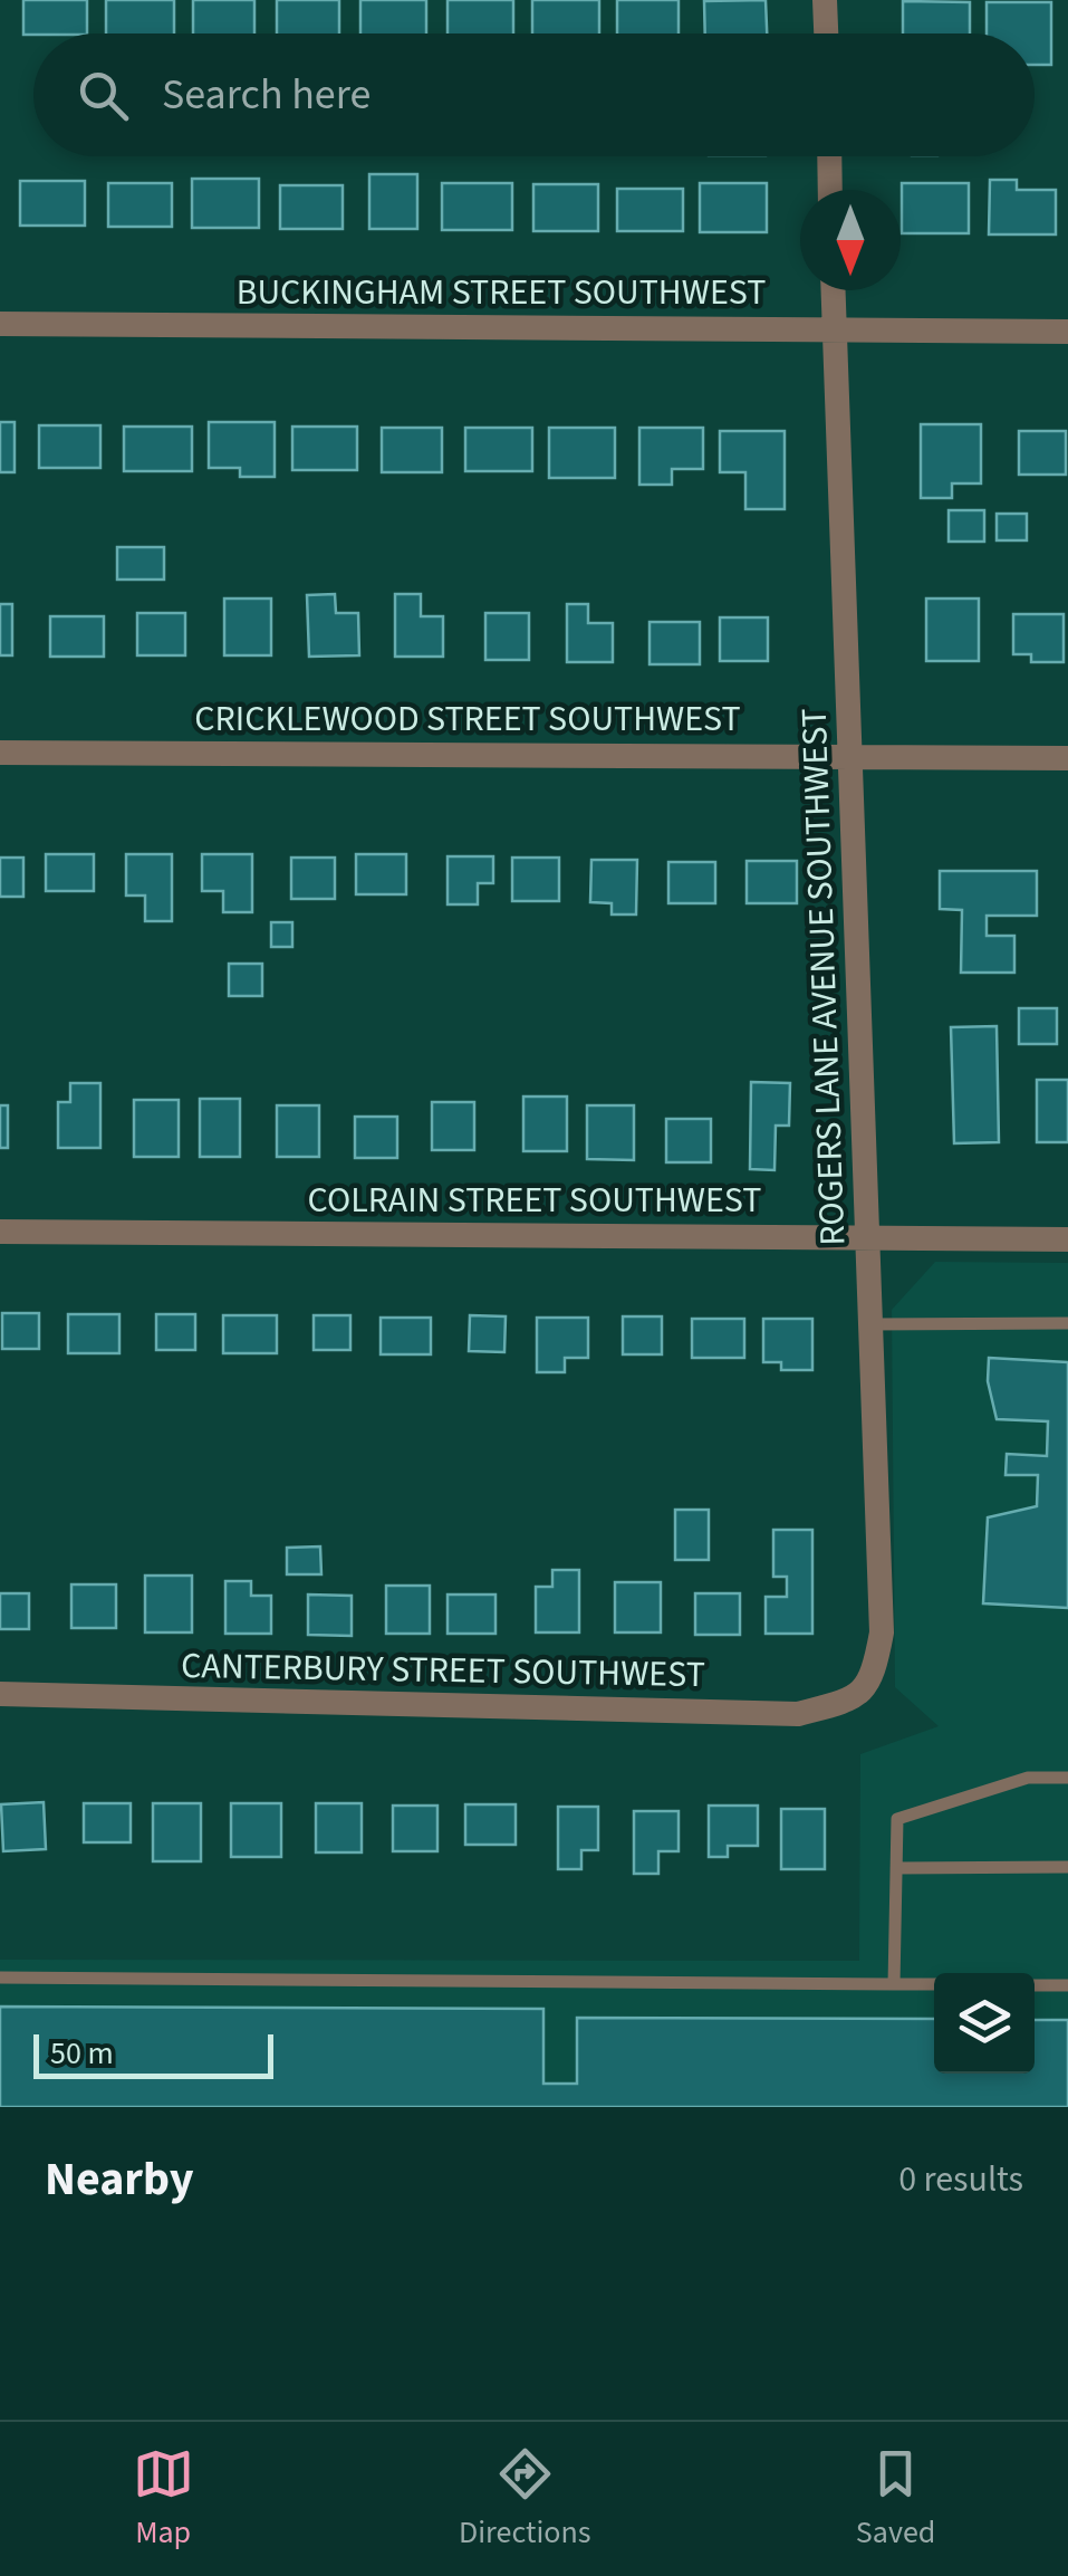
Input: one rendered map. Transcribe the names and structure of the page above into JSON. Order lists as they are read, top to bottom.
{
  "streets": {
    "street": [
      "BUCKINGHAM STREET SOUTHWEST",
      "CRICKLEWOOD STREET SOUTHWEST",
      "ROGERS LANE AVENUE SOUTHWEST",
      "COLRAIN STREET SOUTHWEST",
      "CANTERBURY STREET SOUTHWEST"
    ]
  },
  "crossings": [
    ["BUCKINGHAM STREET SOUTHWEST", "ROGERS LANE AVENUE SOUTHWEST"],
    ["CRICKLEWOOD STREET SOUTHWEST", "ROGERS LANE AVENUE SOUTHWEST"],
    ["ROGERS LANE AVENUE SOUTHWEST", "COLRAIN STREET SOUTHWEST"],
    ["ROGERS LANE AVENUE SOUTHWEST", "CANTERBURY STREET SOUTHWEST"]
  ],
  "scale_bar": "50 m",
  "north": "bottom",
  "page": {
    "search": "Search here",
    "scale": "50 m",
    "heading": ["Nearby", "0 results"],
    "nav": ["Map", "Directions", "Saved"]
  }
}
